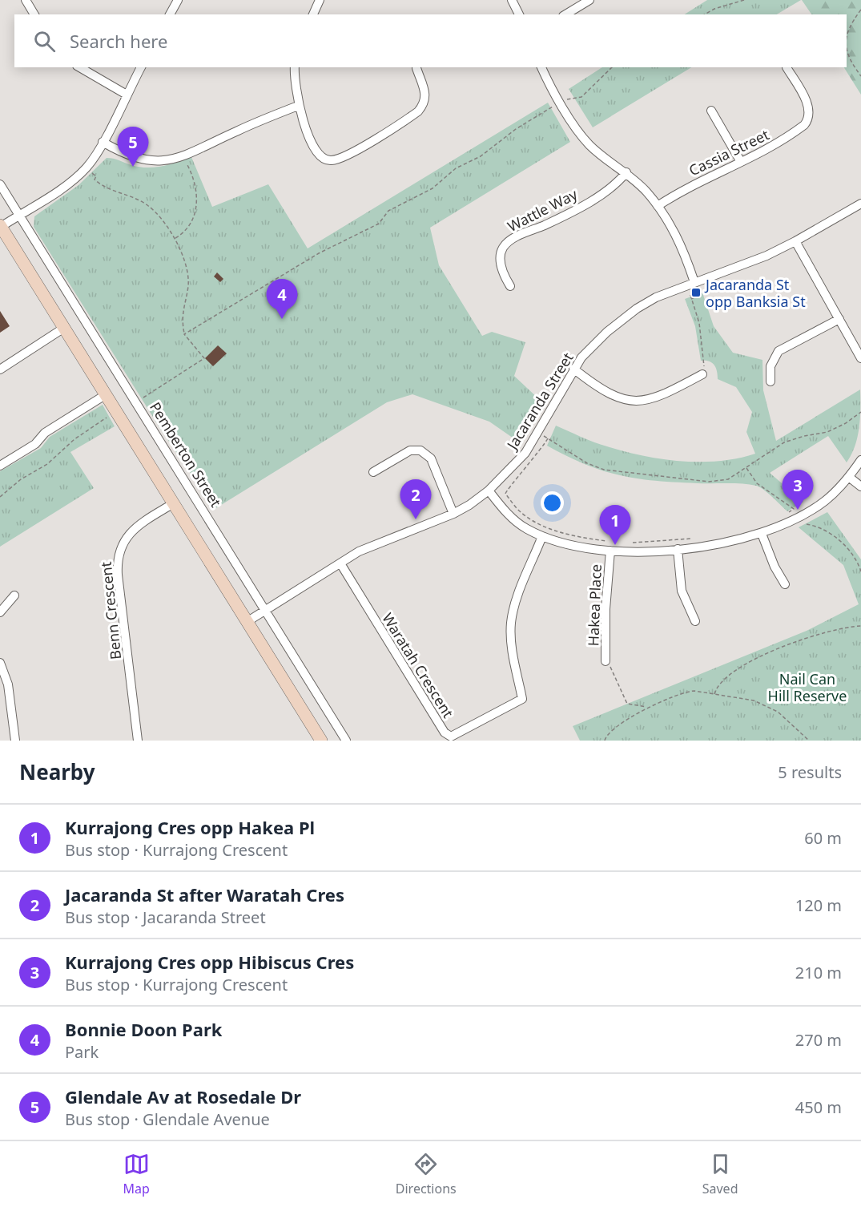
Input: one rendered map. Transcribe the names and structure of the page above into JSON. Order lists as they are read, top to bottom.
{
  "streets": {
    "street": [
      "Cassia Street",
      "Wattle Way",
      "Jacaranda Street",
      "Pemberton Street",
      "Hakea Place",
      "Benn Crescent",
      "Waratah Crescent"
    ]
  },
  "crossings": [
    ["Jacaranda Street", "Pemberton Street"],
    ["Jacaranda Street", "Waratah Crescent"]
  ],
  "parks": ["Nail Can Hill Reserve"],
  "places": {
    "transit": ["Jacaranda St opp Banksia St"]
  },
  "page": {
    "search": "Search here",
    "pins": [
      "5",
      "4",
      "3",
      "2",
      "1"
    ],
    "heading": ["Nearby", "5 results"],
    "list": [
      {
        "mark": "1",
        "name": "Kurrajong Cres opp Hakea Pl",
        "note": "Bus stop · Kurrajong Crescent",
        "value": "60 m"
      },
      {
        "mark": "2",
        "name": "Jacaranda St after Waratah Cres",
        "note": "Bus stop · Jacaranda Street",
        "value": "120 m"
      },
      {
        "mark": "3",
        "name": "Kurrajong Cres opp Hibiscus Cres",
        "note": "Bus stop · Kurrajong Crescent",
        "value": "210 m"
      },
      {
        "mark": "4",
        "name": "Bonnie Doon Park",
        "note": "Park",
        "value": "270 m"
      },
      {
        "mark": "5",
        "name": "Glendale Av at Rosedale Dr",
        "note": "Bus stop · Glendale Avenue",
        "value": "450 m"
      }
    ],
    "nav": ["Map", "Directions", "Saved"]
  }
}
